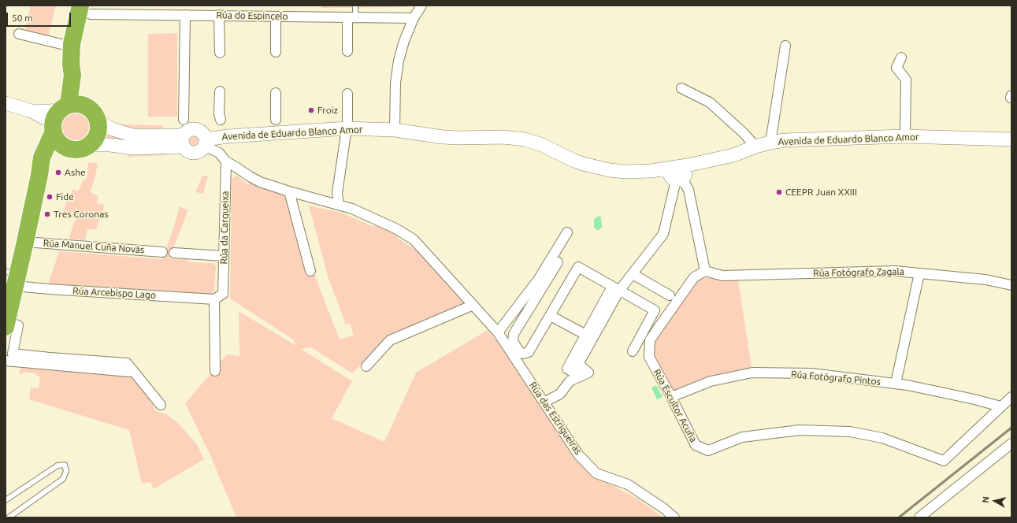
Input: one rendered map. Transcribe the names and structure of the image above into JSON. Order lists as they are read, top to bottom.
{
  "streets": {
    "street": [
      "Rúa do Espincelo",
      "Avenida de Eduardo Blanco Amor",
      "Rúa da Carqueixa",
      "Rúa Manuel Cuña Novás",
      "Rúa Fotógrafo Zagala",
      "Rúa Arcebispo Lago",
      "Rúa Fotógrafo Pintos",
      "Rúa Escultor Acuña",
      "Rúa das Estrigueiras"
    ]
  },
  "crossings": [
    ["Avenida de Eduardo Blanco Amor", "Rúa das Estrigueiras"],
    ["Rúa da Carqueixa", "Rúa Arcebispo Lago"],
    ["Rúa da Carqueixa", "Rúa das Estrigueiras"],
    ["Rúa Fotógrafo Zagala", "Rúa Escultor Acuña"],
    ["Rúa Fotógrafo Pintos", "Rúa Escultor Acuña"]
  ],
  "places": [
    "Froiz",
    "Ashe",
    "CEEPR Juan XXIII",
    "Fide",
    "Tres Coronas"
  ],
  "scale_bar": "50 m",
  "north": "left"
}
